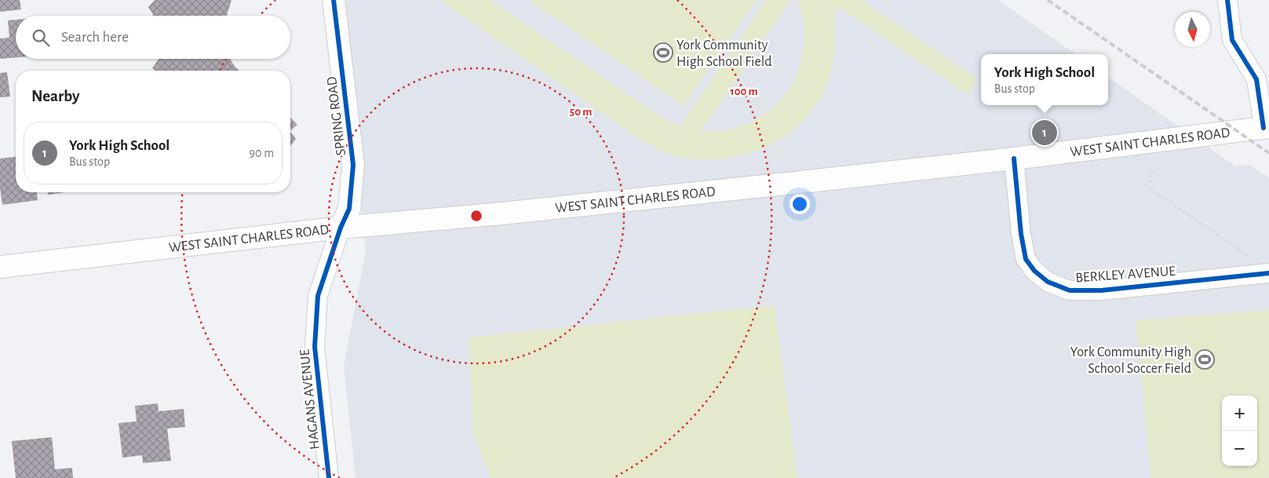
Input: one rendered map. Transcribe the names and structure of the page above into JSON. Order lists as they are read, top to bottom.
{
  "streets": {
    "main road": ["SPRING ROAD", "WEST SAINT CHARLES ROAD"],
    "street": ["BERKLEY AVENUE", "HAGANS AVENUE"]
  },
  "crossings": [
    ["SPRING ROAD", "WEST SAINT CHARLES ROAD"],
    ["SPRING ROAD", "HAGANS AVENUE"],
    ["WEST SAINT CHARLES ROAD", "BERKLEY AVENUE"],
    ["WEST SAINT CHARLES ROAD", "HAGANS AVENUE"]
  ],
  "places": {
    "sports": ["York Community High School Field", "York Community High School Soccer Field"]
  },
  "north": "bottom",
  "page": {
    "search": "Search here",
    "popup": ["York High School", "Bus stop"],
    "heading": "Nearby",
    "pins": "1",
    "list": [
      {
        "mark": "1",
        "name": "York High School",
        "note": "Bus stop",
        "value": "90 m"
      }
    ],
    "map_buttons": ["+", "−"]
  },
  "rings": ["100 m", "50 m"]
}
